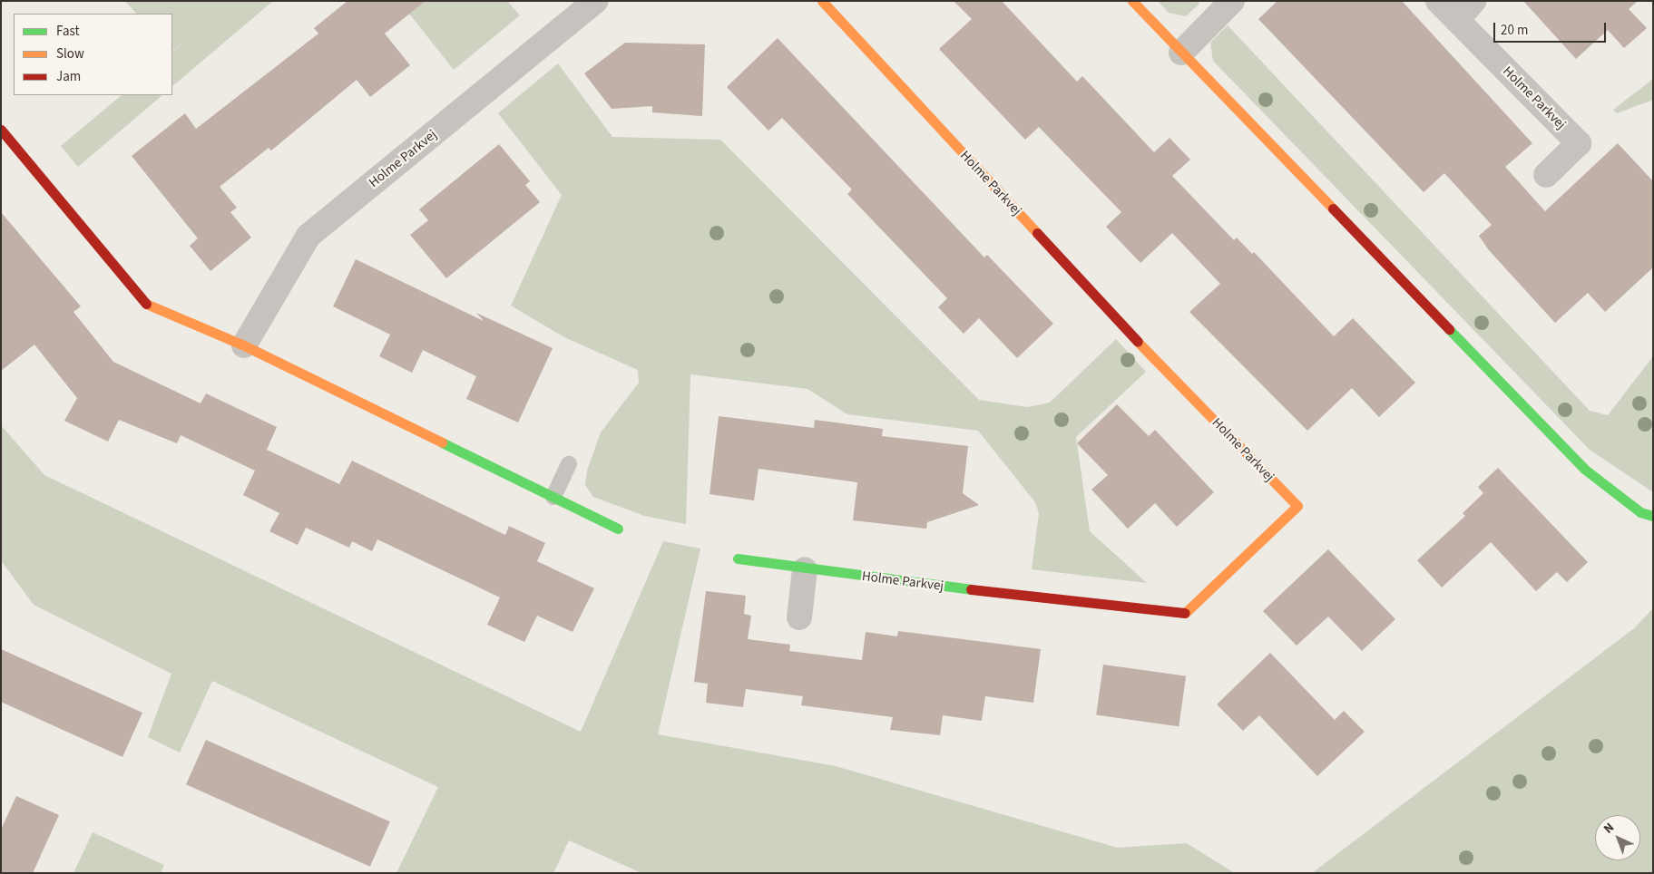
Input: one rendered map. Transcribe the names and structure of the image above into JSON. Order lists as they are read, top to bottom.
{
  "streets": {
    "street": ["Holme Parkvej"]
  },
  "legend": ["Fast", "Slow", "Jam"],
  "scale_bar": "20 m",
  "north": "top left"
}
